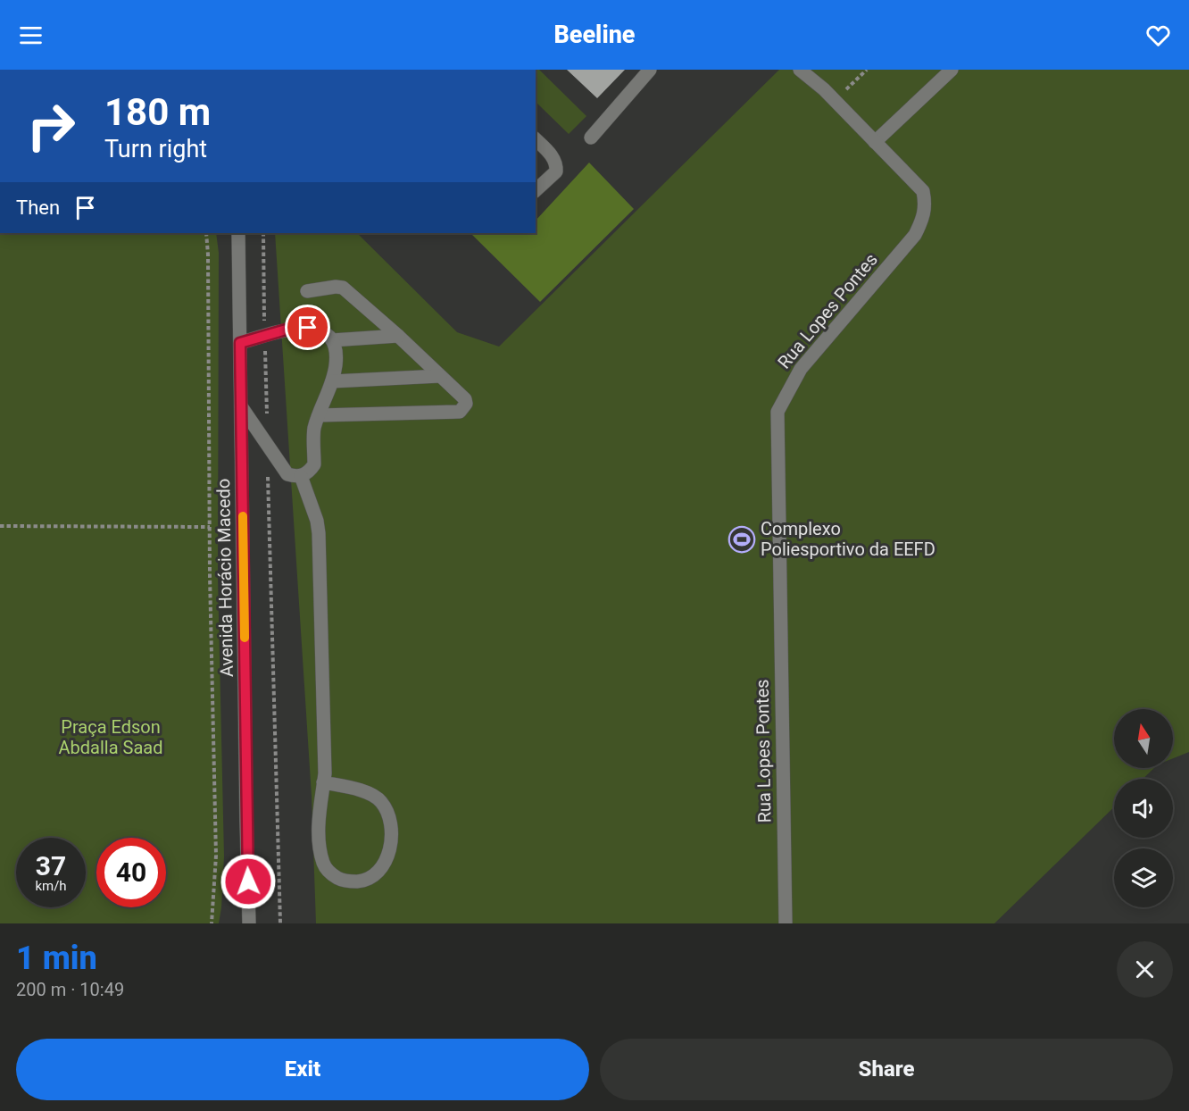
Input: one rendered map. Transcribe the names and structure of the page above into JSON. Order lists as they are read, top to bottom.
{
  "streets": {
    "street": ["Rua Lopes Pontes", "Avenida Horácio Macedo"]
  },
  "parks": ["Praça Edson Abdalla Saad"],
  "places": {
    "sports": ["Complexo Poliesportivo da EEFD"]
  },
  "north": "top",
  "page": {
    "header": "Beeline",
    "turn": ["180 m", "Turn right"],
    "then": "Then",
    "speed": "37 km/h",
    "limit": "40",
    "heading": ["1 min", "200 m · 10:49"],
    "buttons": ["Exit", "Share"]
  }
}
